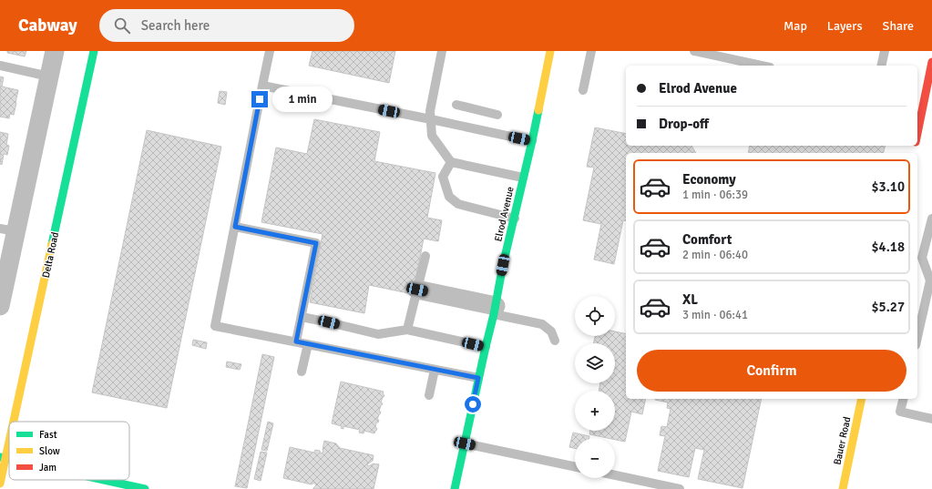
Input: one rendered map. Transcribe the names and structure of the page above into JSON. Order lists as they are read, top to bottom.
{
  "streets": {
    "street": ["Elrod Avenue", "Delta Road", "Bauer Road"]
  },
  "legend": ["Fast", "Slow", "Jam"],
  "page": {
    "header": "Cabway",
    "search": "Search here",
    "nav": ["Map", "Layers", "Share"],
    "banner": ["Elrod Avenue", "Drop-off"],
    "bubble": "1 min",
    "list": [
      {
        "name": "Economy",
        "note": "1 min · 06:39",
        "value": "$3.10"
      },
      {
        "name": "Comfort",
        "note": "2 min · 06:40",
        "value": "$4.18"
      },
      {
        "name": "XL",
        "note": "3 min · 06:41",
        "value": "$5.27"
      }
    ],
    "map_buttons": ["+", "−"],
    "buttons": "Confirm"
  }
}
